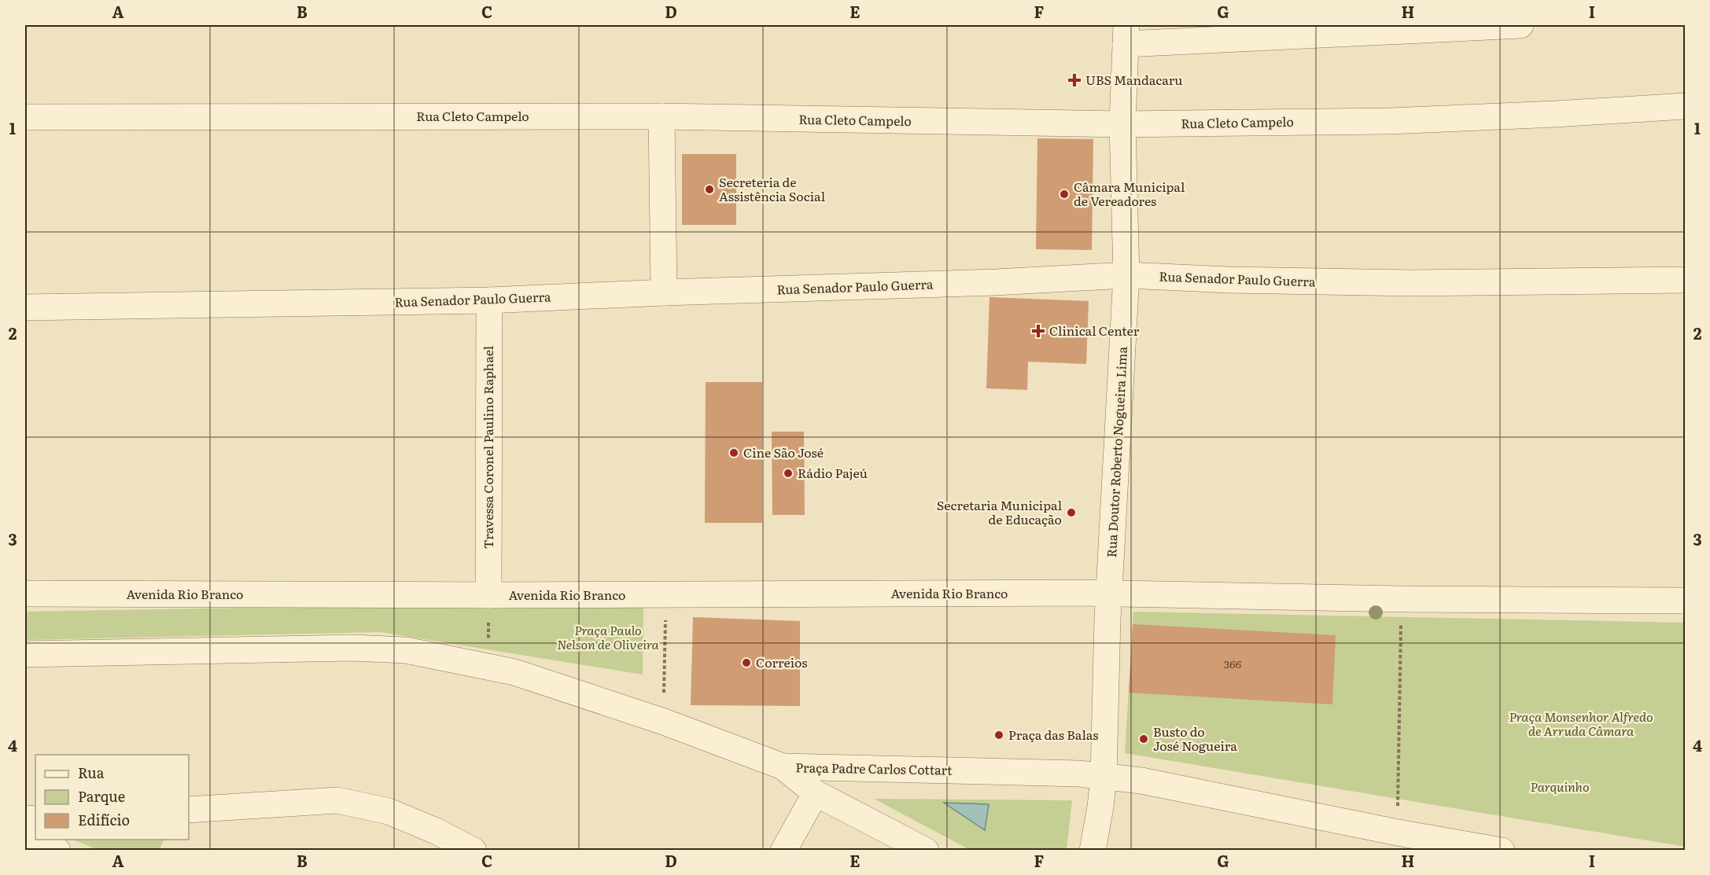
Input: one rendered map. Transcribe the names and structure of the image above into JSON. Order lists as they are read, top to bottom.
{
  "streets": {
    "street": [
      "Rua Cleto Campelo",
      "Rua Senador Paulo Guerra",
      "Travessa Coronel Paulino Raphael",
      "Rua Doutor Roberto Nogueira Lima",
      "Avenida Rio Branco",
      "Praça Padre Carlos Cottart"
    ]
  },
  "crossings": [
    ["Rua Cleto Campelo", "Rua Doutor Roberto Nogueira Lima"],
    ["Rua Senador Paulo Guerra", "Travessa Coronel Paulino Raphael"],
    ["Rua Senador Paulo Guerra", "Rua Doutor Roberto Nogueira Lima"],
    ["Travessa Coronel Paulino Raphael", "Avenida Rio Branco"],
    ["Rua Doutor Roberto Nogueira Lima", "Avenida Rio Branco"],
    ["Rua Doutor Roberto Nogueira Lima", "Praça Padre Carlos Cottart"]
  ],
  "parks": ["Praça Paulo Nelson de Oliveira", "Praça Monsenhor Alfredo de Arruda Câmara", "Parquinho"],
  "places": {
    "health": ["UBS Mandacaru", "Clinical Center"],
    "other": [
      "Secreteria de Assistência Social",
      "Câmara Municipal de Vereadores",
      "Cine São José",
      "Rádio Pajeú",
      "Secretaria Municipal de Educação",
      "Correios",
      "Praça das Balas",
      "Busto do José Nogueira"
    ]
  },
  "house_numbers": ["366"],
  "legend": ["Rua", "Parque", "Edifício"],
  "grid": {
    "columns": [
      "A",
      "B",
      "C",
      "D",
      "E",
      "F",
      "G",
      "H",
      "I"
    ],
    "rows": [
      "1",
      "2",
      "3",
      "4"
    ]
  }
}
